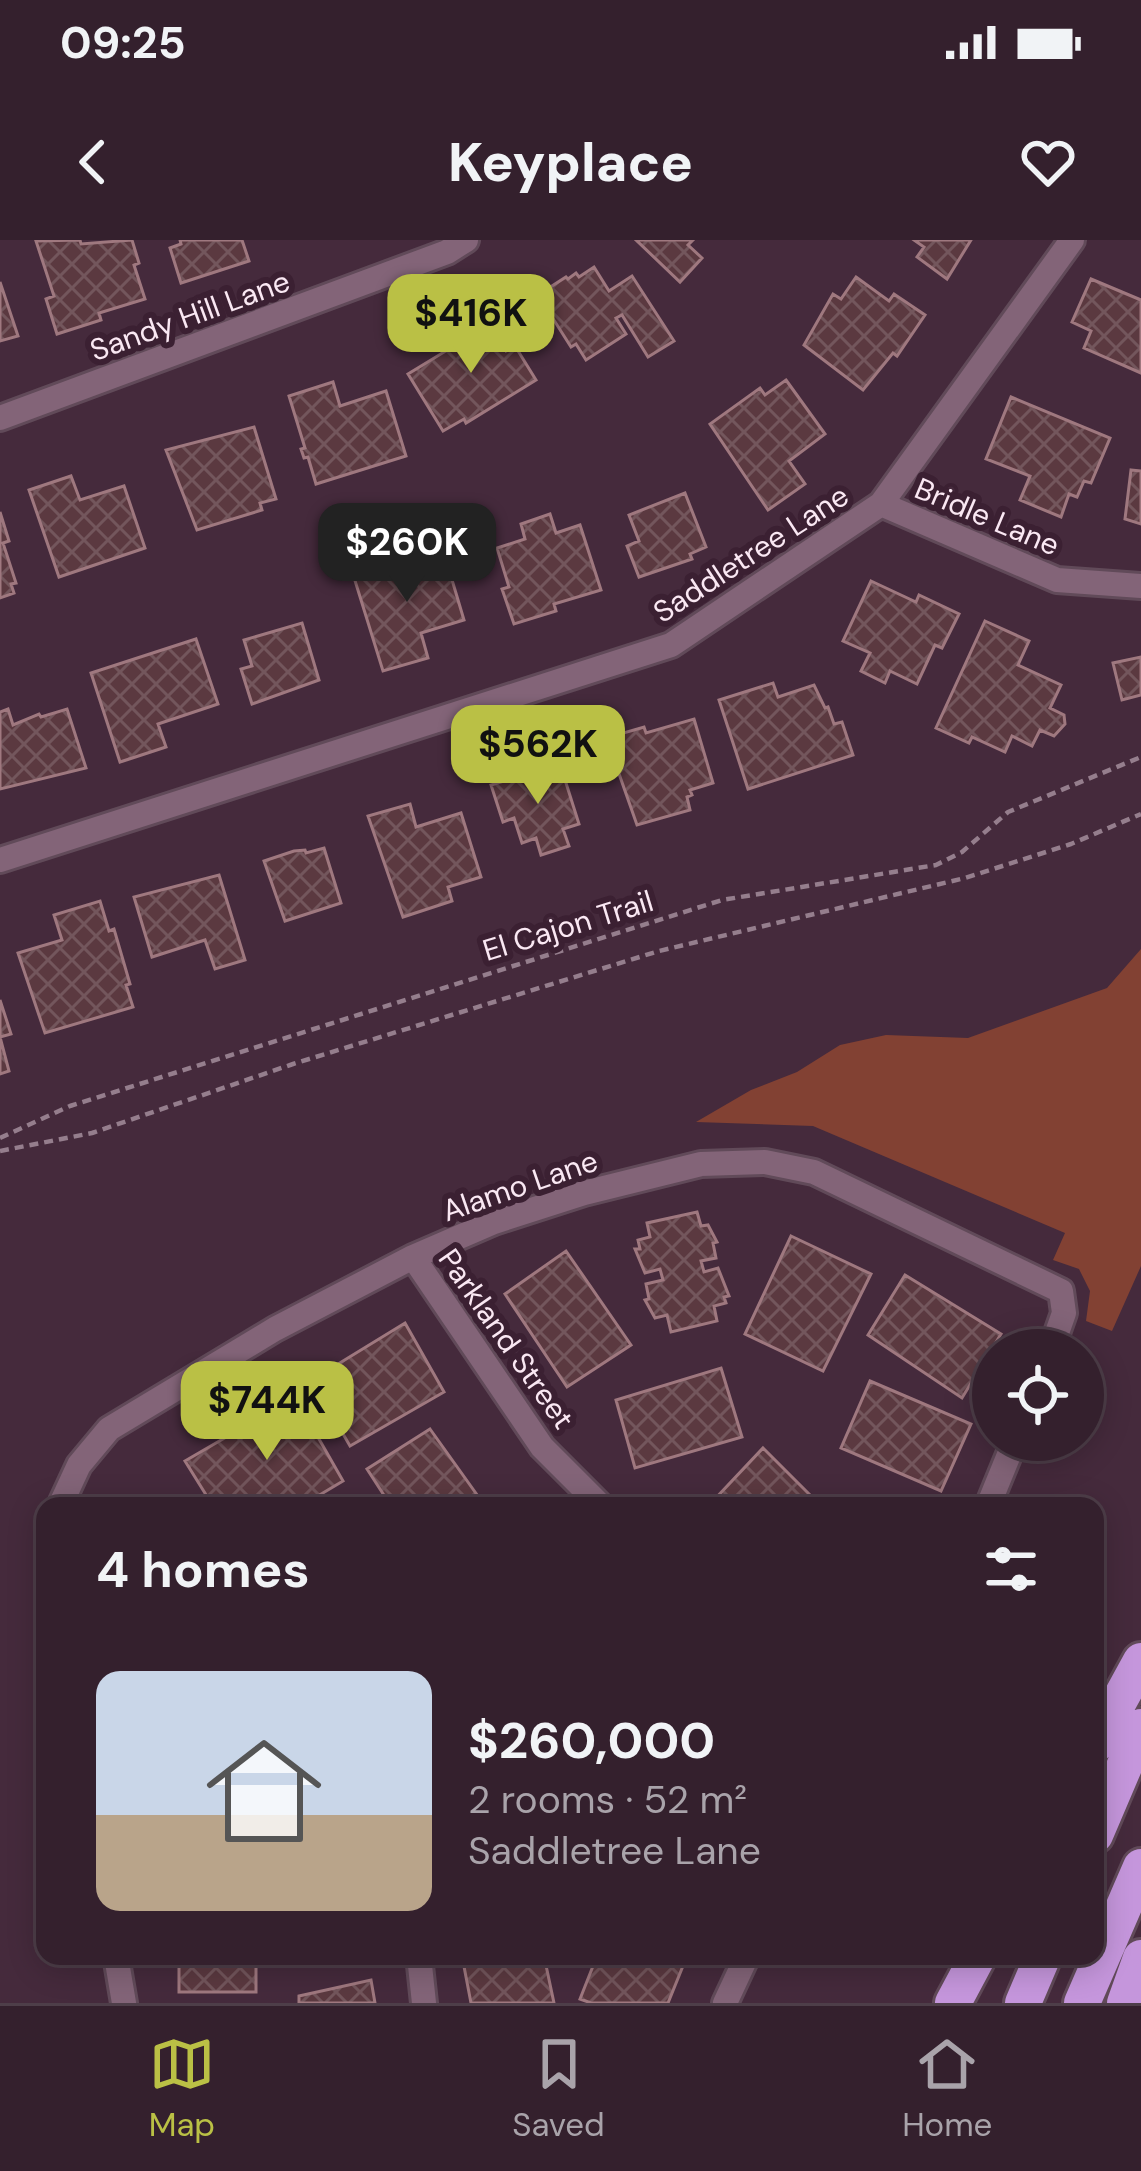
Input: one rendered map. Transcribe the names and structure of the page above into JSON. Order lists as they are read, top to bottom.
{
  "streets": {
    "street": [
      "Sandy Hill Lane",
      "Bridle Lane",
      "Saddletree Lane",
      "Alamo Lane",
      "Parkland Street"
    ],
    "path": ["El Cajon Trail"]
  },
  "crossings": [
    ["Bridle Lane", "Saddletree Lane"],
    ["Alamo Lane", "Parkland Street"]
  ],
  "page": {
    "status": "09:25",
    "header": "Keyplace",
    "price": [
      "$416K",
      "$260K",
      "$562K",
      "$744K"
    ],
    "heading": "4 homes",
    "list": [
      {
        "name": "$260,000",
        "note": "2 rooms · 52 m² · Saddletree Lane"
      }
    ],
    "tabs": ["Map", "Saved", "Home"]
  }
}
